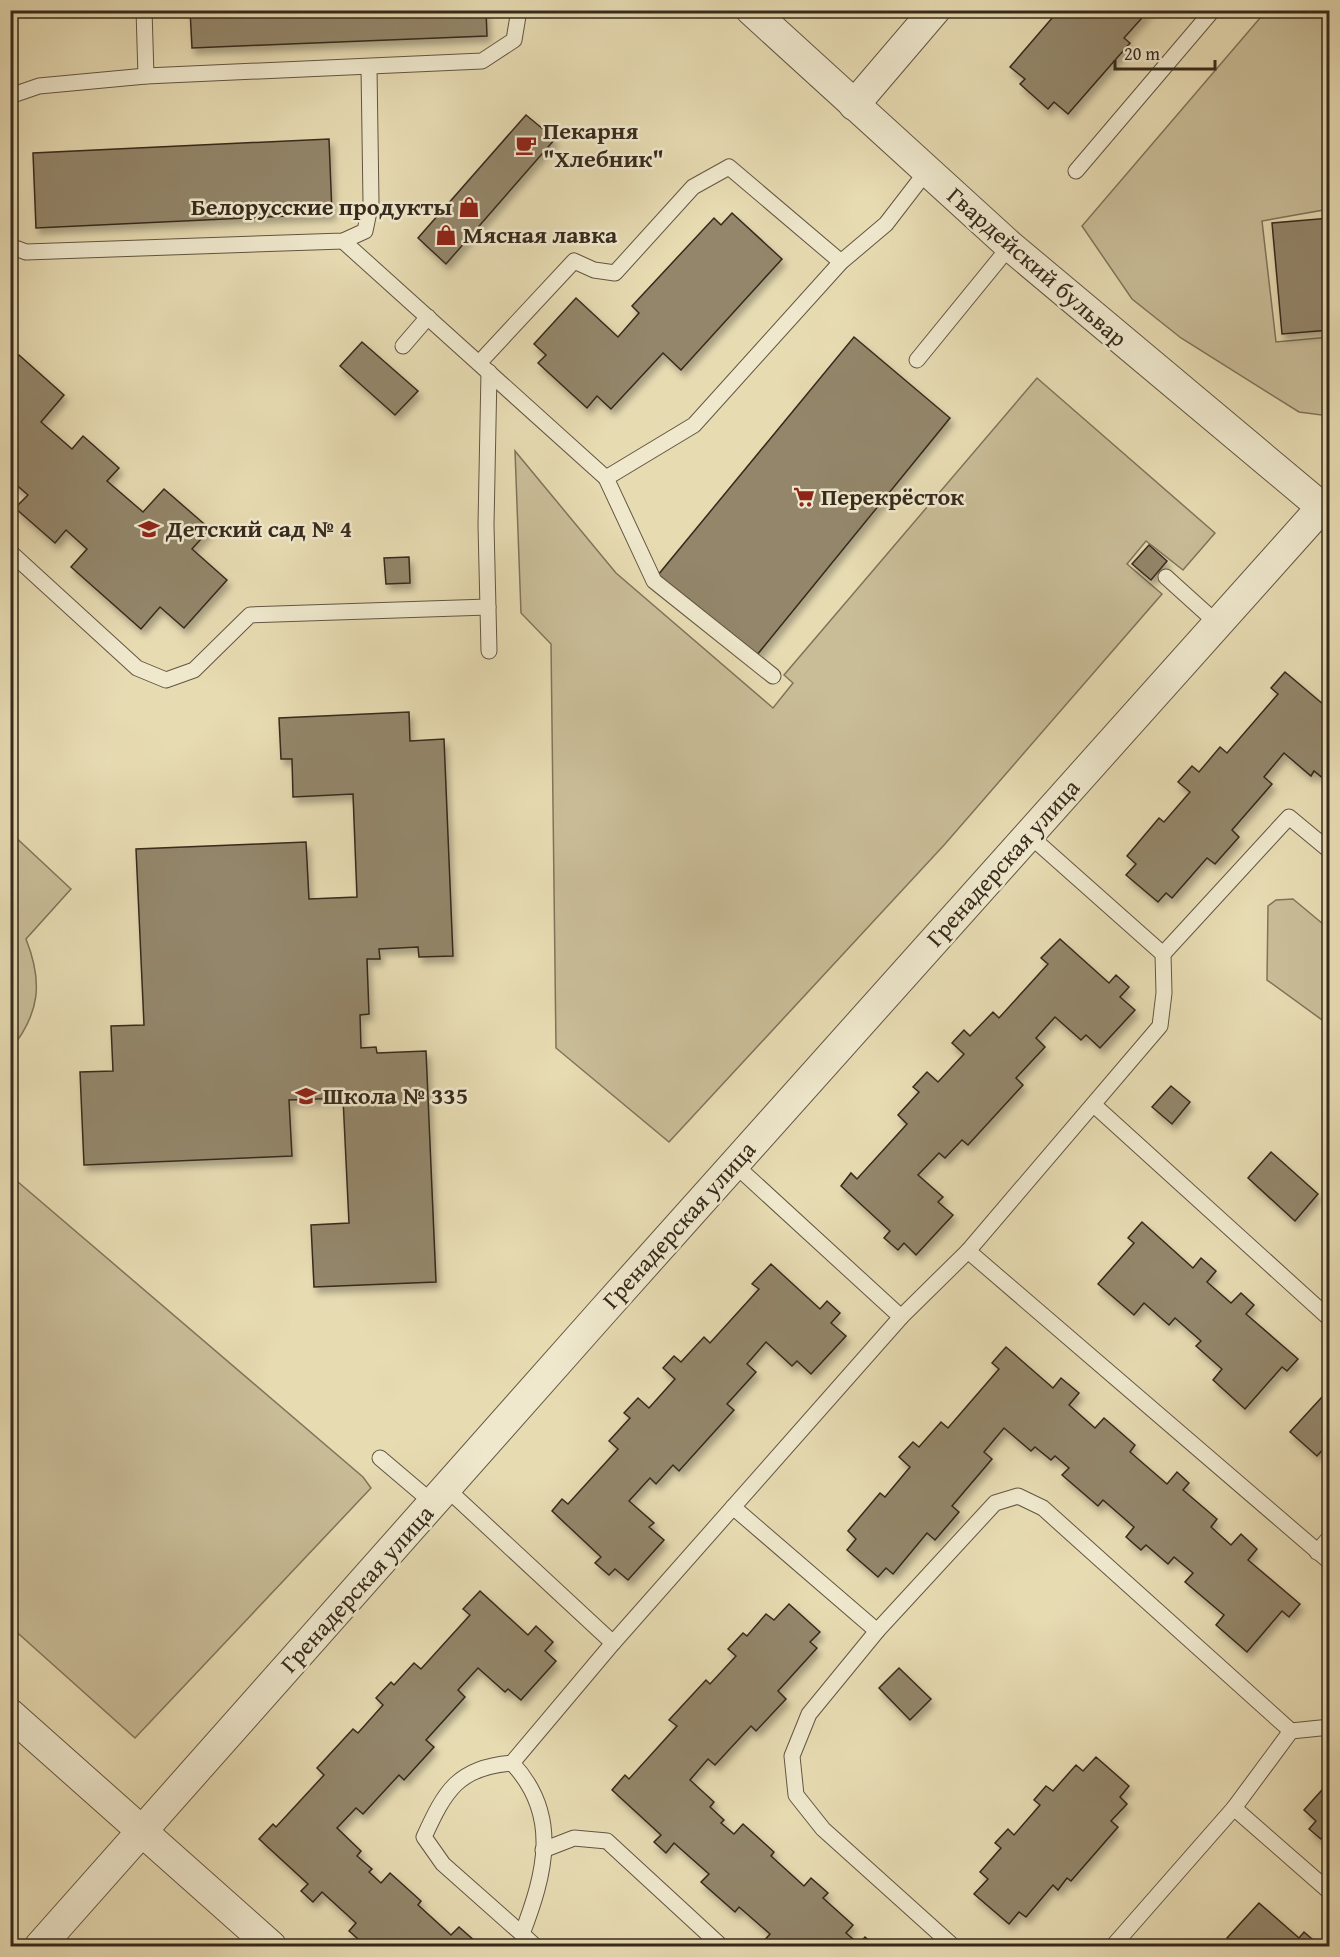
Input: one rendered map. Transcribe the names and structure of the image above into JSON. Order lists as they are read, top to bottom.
{
  "streets": {
    "street": ["Гвардейский бульвар", "Гренадерская улица"]
  },
  "crossings": [
    ["Гвардейский бульвар", "Гренадерская улица"]
  ],
  "places": {
    "cafe": ["Пекарня \"Хлебник\""],
    "shop": ["Белорусские продукты", "Мясная лавка"],
    "supermarket": ["Перекрёсток"],
    "school or university": ["Детский сад № 4", "Школа № 335"]
  },
  "scale_bar": "20 m"
}
